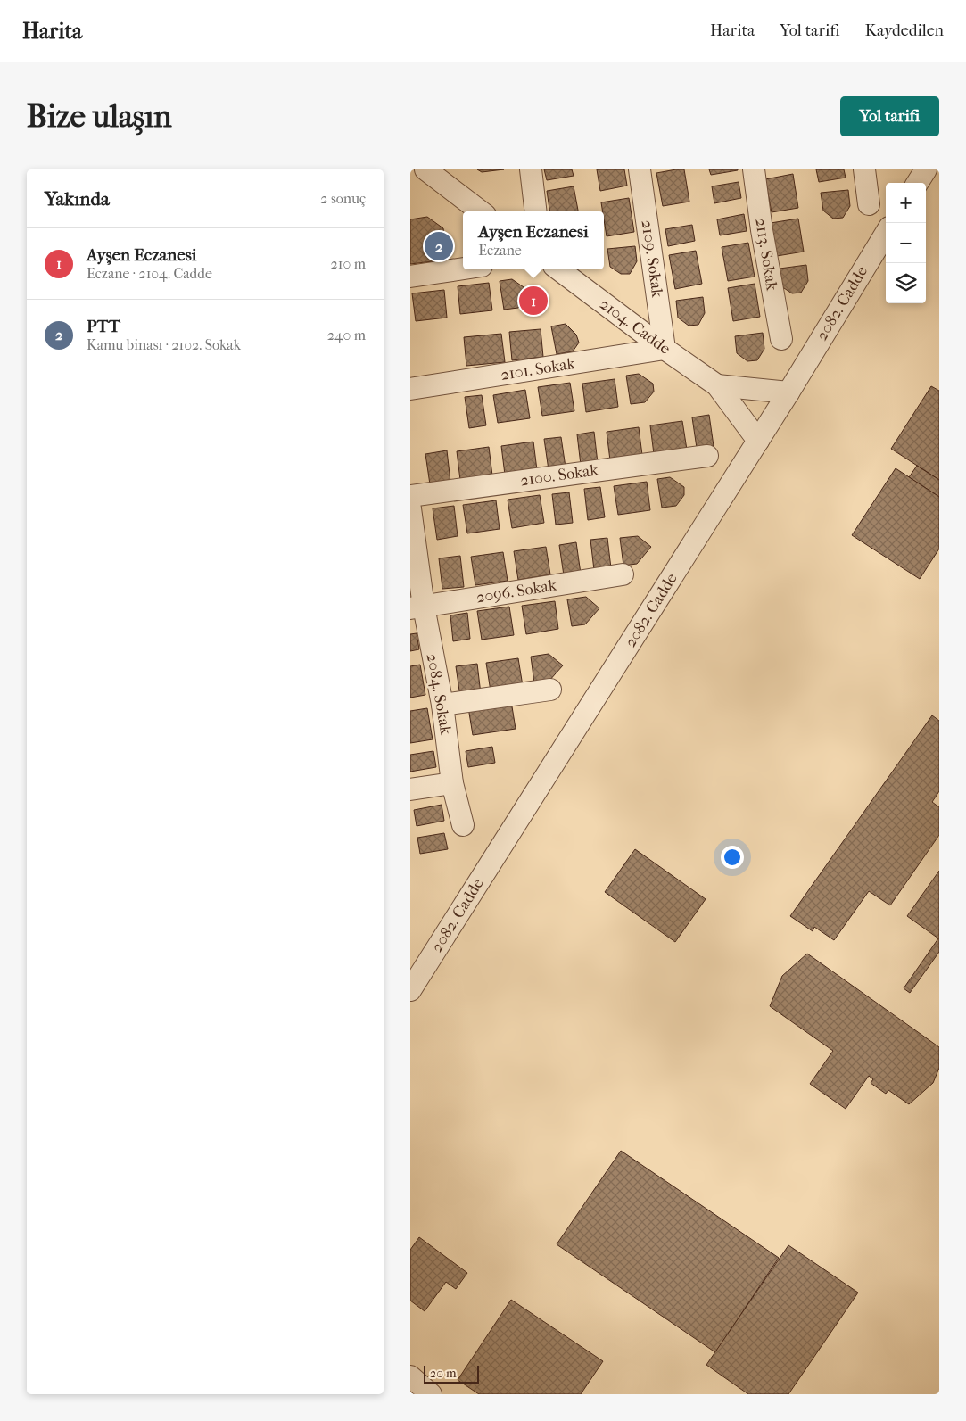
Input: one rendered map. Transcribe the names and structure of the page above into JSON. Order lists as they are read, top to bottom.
{
  "streets": {
    "street": [
      "2113. Sokak",
      "2109. Sokak",
      "2082. Cadde",
      "2104. Cadde",
      "2101. Sokak",
      "2100. Sokak",
      "2096. Sokak",
      "2084. Sokak"
    ]
  },
  "crossings": [
    ["2109. Sokak", "2104. Cadde"],
    ["2109. Sokak", "2101. Sokak"],
    ["2082. Cadde", "2104. Cadde"],
    ["2104. Cadde", "2101. Sokak"],
    ["2096. Sokak", "2084. Sokak"]
  ],
  "scale_bar": "20 m",
  "page": {
    "header": "Harita",
    "nav": ["Harita", "Yol tarifi", "Kaydedilen"],
    "buttons": "Yol tarifi",
    "title": "Bize ulaşın",
    "heading": ["Yakında", "2 sonuç"],
    "map_buttons": ["+", "−"],
    "popup": ["Ayşen Eczanesi", "Eczane"],
    "list": [
      {
        "mark": "1",
        "name": "Ayşen Eczanesi",
        "note": "Eczane · 2104. Cadde",
        "value": "210 m"
      },
      {
        "mark": "2",
        "name": "PTT",
        "note": "Kamu binası · 2102. Sokak",
        "value": "240 m"
      }
    ],
    "pins": ["2", "1"],
    "scale": "20 m"
  }
}
